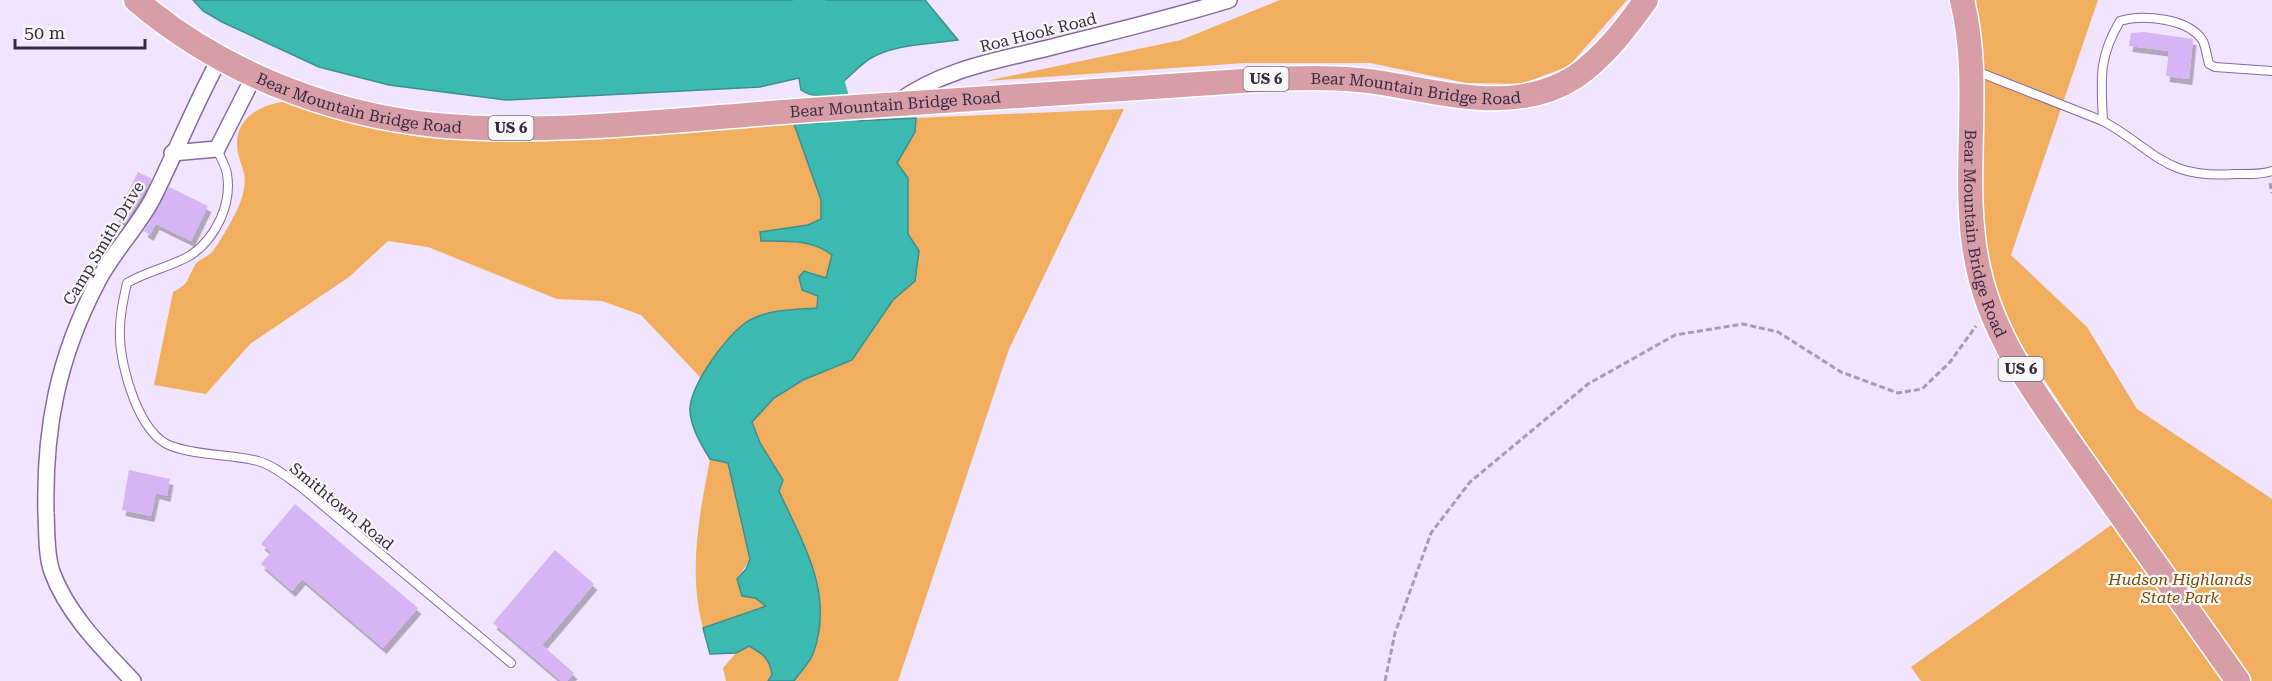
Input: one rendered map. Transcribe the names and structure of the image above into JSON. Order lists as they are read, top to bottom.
{
  "streets": {
    "highway": ["US 6", "Bear Mountain Bridge Road"],
    "street": ["Roa Hook Road", "Camp Smith Drive"],
    "lane": ["Smithtown Road"]
  },
  "crossings": [
    ["Roa Hook Road", "Bear Mountain Bridge Road"],
    ["Bear Mountain Bridge Road", "Camp Smith Drive"]
  ],
  "parks": ["Hudson Highlands State Park"],
  "scale_bar": "50 m"
}
